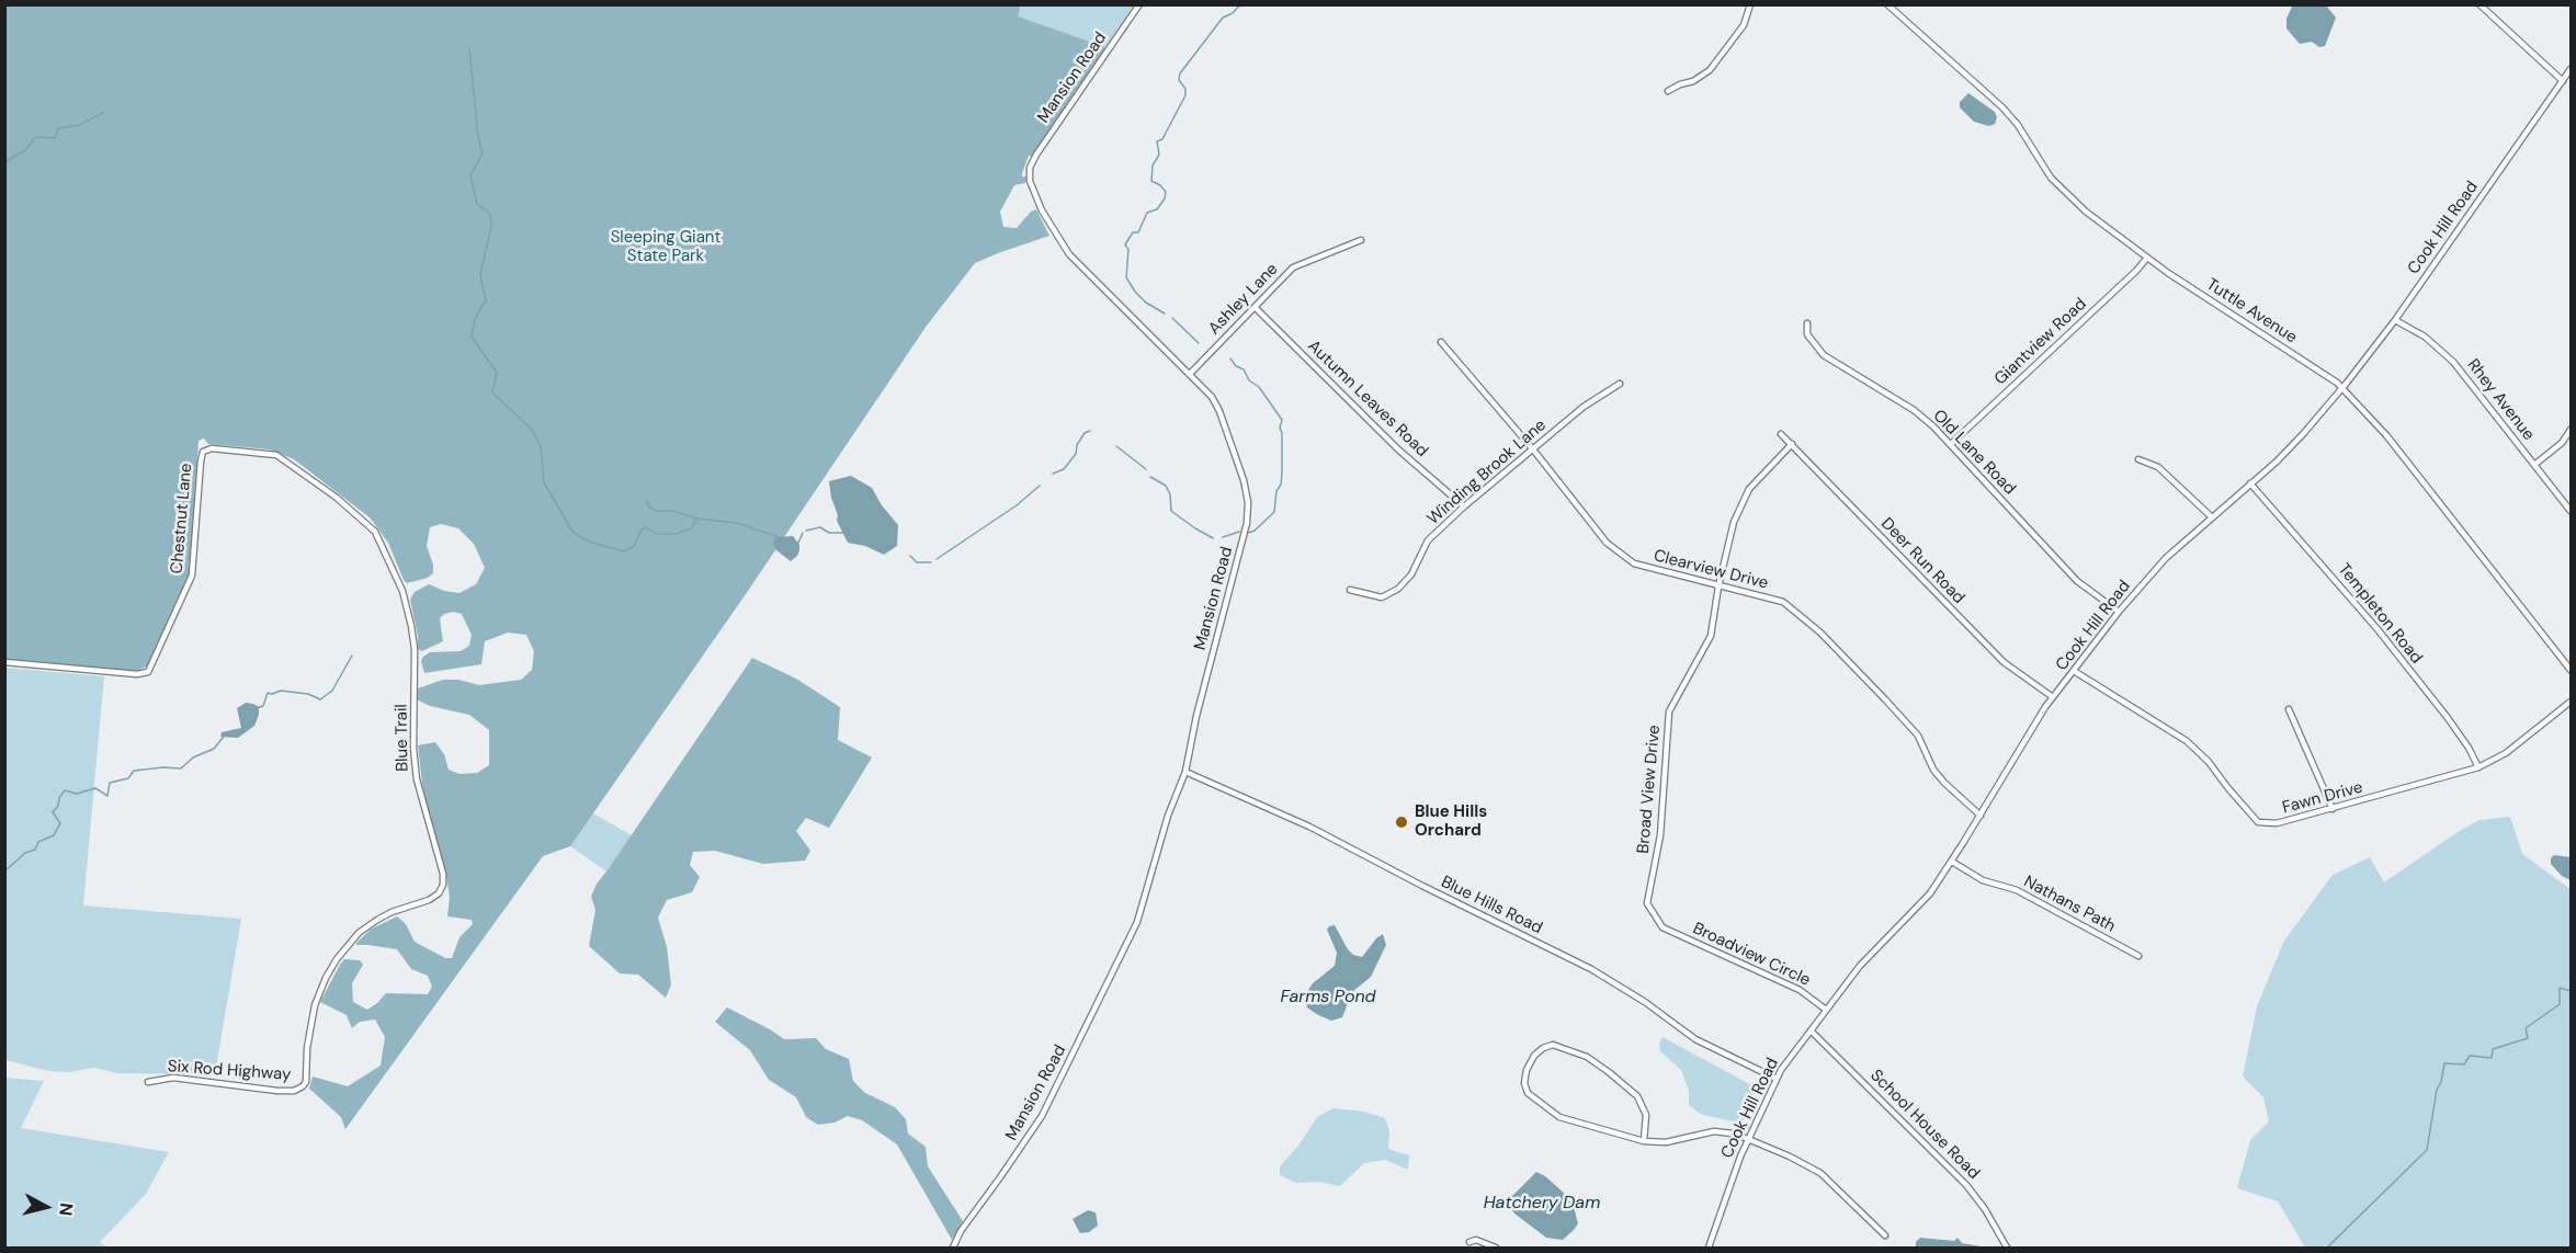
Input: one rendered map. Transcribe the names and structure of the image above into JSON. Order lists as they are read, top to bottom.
{
  "streets": {
    "street": [
      "Mansion Road",
      "Cook Hill Road",
      "Ashley Lane",
      "Tuttle Avenue",
      "Giantview Road",
      "Autumn Leaves Road",
      "Rhey Avenue",
      "Old Lane Road",
      "Winding Brook Lane",
      "Chestnut Lane",
      "Deer Run Road",
      "Clearview Drive",
      "Templeton Road",
      "Blue Trail",
      "Broad View Drive",
      "Fawn Drive",
      "Nathans Path",
      "Blue Hills Road",
      "Broadview Circle",
      "Six Rod Highway",
      "School House Road"
    ]
  },
  "crossings": [
    ["Mansion Road", "Ashley Lane"],
    ["Mansion Road", "Blue Hills Road"],
    ["Cook Hill Road", "Tuttle Avenue"],
    ["Cook Hill Road", "Rhey Avenue"],
    ["Cook Hill Road", "Old Lane Road"],
    ["Cook Hill Road", "Deer Run Road"],
    ["Cook Hill Road", "Clearview Drive"],
    ["Cook Hill Road", "Templeton Road"],
    ["Cook Hill Road", "Fawn Drive"],
    ["Cook Hill Road", "Nathans Path"],
    ["Cook Hill Road", "Blue Hills Road"],
    ["Cook Hill Road", "Broadview Circle"],
    ["Cook Hill Road", "School House Road"],
    ["Ashley Lane", "Autumn Leaves Road"],
    ["Tuttle Avenue", "Giantview Road"],
    ["Giantview Road", "Old Lane Road"],
    ["Autumn Leaves Road", "Winding Brook Lane"],
    ["Winding Brook Lane", "Clearview Drive"],
    ["Chestnut Lane", "Blue Trail"],
    ["Deer Run Road", "Broad View Drive"],
    ["Clearview Drive", "Broad View Drive"],
    ["Templeton Road", "Fawn Drive"],
    ["Blue Trail", "Six Rod Highway"],
    ["Broad View Drive", "Broadview Circle"]
  ],
  "water": ["Farms Pond", "Hatchery Dam"],
  "parks": ["Sleeping Giant State Park"],
  "places": ["Blue Hills Orchard"],
  "north": "right"
}
